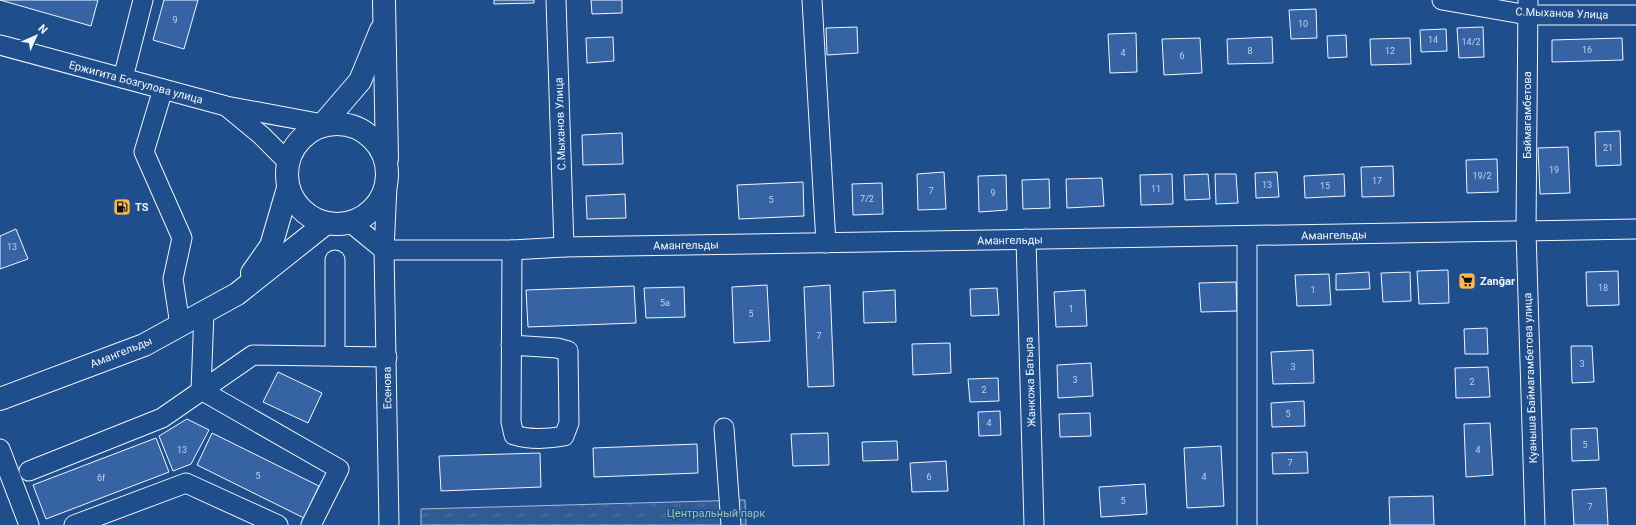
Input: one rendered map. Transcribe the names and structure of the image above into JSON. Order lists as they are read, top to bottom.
{
  "streets": {
    "main road": ["Амангельды"],
    "street": [
      "С.Мыханов Улица",
      "Ержигита Бозгулова улица",
      "Баймагамбетова",
      "Куаныша Баймагамбетова улица",
      "Жанкожа Батыра",
      "Есенова"
    ]
  },
  "crossings": [
    ["С.Мыханов Улица", "Баймагамбетова"],
    ["С.Мыханов Улица", "Амангельды"],
    ["Ержигита Бозгулова улица", "Амангельды"],
    ["Ержигита Бозгулова улица", "Есенова"],
    ["Баймагамбетова", "Амангельды"],
    ["Баймагамбетова", "Куаныша Баймагамбетова улица"],
    ["Амангельды", "Куаныша Баймагамбетова улица"],
    ["Амангельды", "Жанкожа Батыра"],
    ["Амангельды", "Есенова"]
  ],
  "parks": ["Центральный парк"],
  "places": {
    "fuel station": ["TS"],
    "supermarket": ["Zanğar"]
  },
  "house_numbers": [
    "9",
    "10",
    "14",
    "14/2",
    "16",
    "8",
    "12",
    "4",
    "6",
    "21",
    "19",
    "19/2",
    "17",
    "13",
    "15",
    "11",
    "7",
    "9",
    "7/2",
    "5",
    "13",
    "18",
    "1",
    "5а",
    "1",
    "5",
    "7",
    "3",
    "3",
    "3",
    "2",
    "2",
    "5",
    "4",
    "5",
    "13",
    "4",
    "7",
    "5",
    "6",
    "4",
    "6f",
    "5",
    "7"
  ],
  "north": "top right"
}
